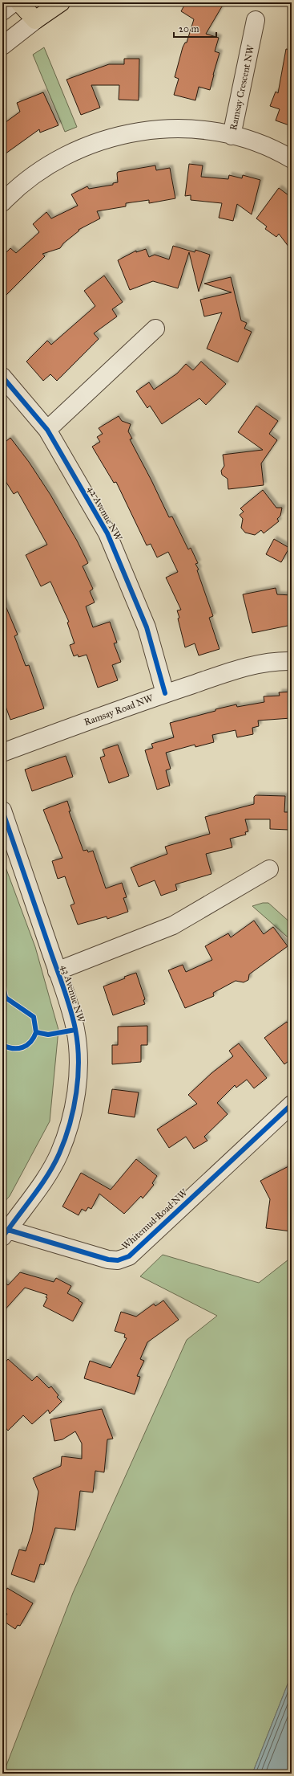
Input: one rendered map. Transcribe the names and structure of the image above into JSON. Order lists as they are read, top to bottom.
{
  "streets": {
    "street": [
      "Ramsay Crescent NW",
      "42 Avenue NW",
      "Ramsay Road NW",
      "43 Avenue NW",
      "Whitemud Road NW"
    ]
  },
  "crossings": [
    ["42 Avenue NW", "Ramsay Road NW"],
    ["43 Avenue NW", "Whitemud Road NW"]
  ],
  "scale_bar": "20 m"
}
